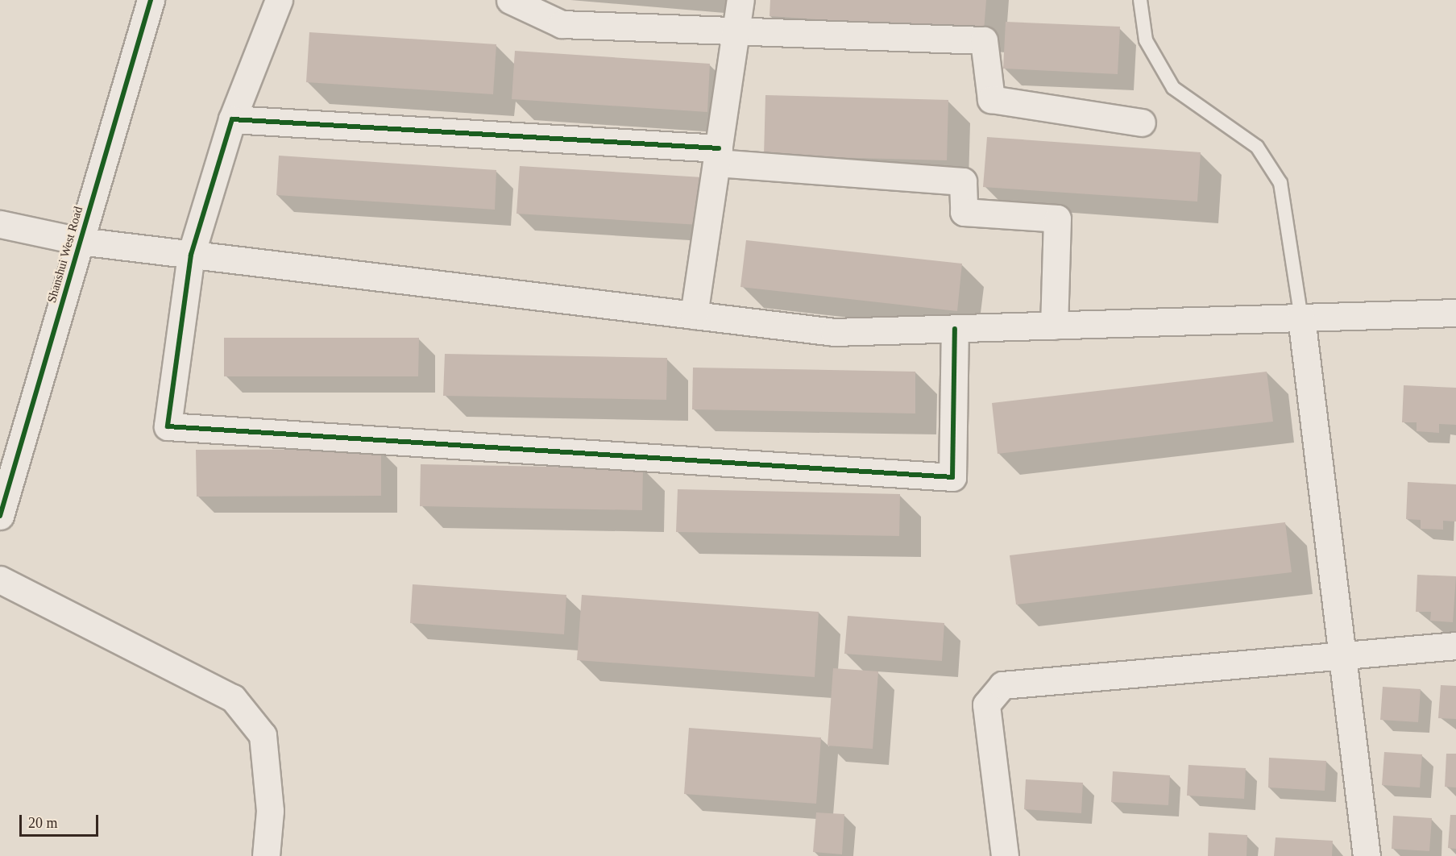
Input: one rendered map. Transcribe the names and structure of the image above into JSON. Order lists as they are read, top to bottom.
{
  "streets": {
    "street": ["Shanshui West Road"]
  },
  "scale_bar": "20 m"
}
